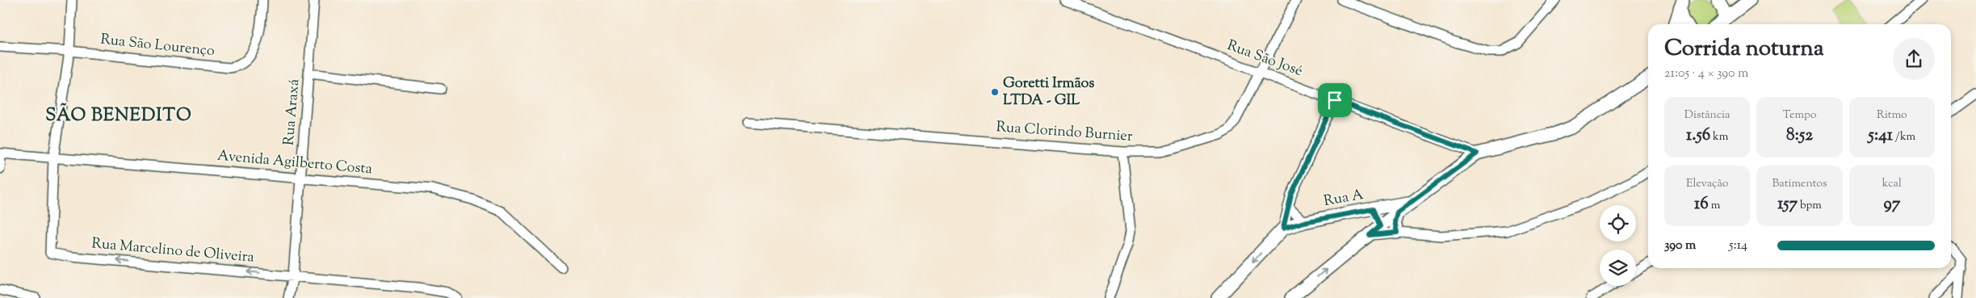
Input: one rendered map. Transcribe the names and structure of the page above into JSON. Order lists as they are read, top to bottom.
{
  "streets": {
    "main road": ["Rua A"],
    "street": [
      "Rua São Lourenço",
      "Rua São José",
      "Rua Araxá",
      "Rua Clorindo Burnier",
      "Avenida Agilberto Costa",
      "Rua Marcelino de Oliveira"
    ]
  },
  "crossings": [
    ["Rua São José", "Rua Clorindo Burnier"],
    ["Rua Araxá", "Avenida Agilberto Costa"],
    ["Rua Araxá", "Rua Marcelino de Oliveira"],
    ["Avenida Agilberto Costa", "Rua Marcelino de Oliveira"]
  ],
  "districts": ["SÃO BENEDITO"],
  "places": ["Goretti Irmãos LTDA - GIL"],
  "page": {
    "heading": ["Corrida noturna", "21:05 · 4 × 390 m"],
    "stats": [
      ["Distância", "1.56 km"],
      ["Tempo", "8:52"],
      ["Ritmo", "5:41 /km"],
      ["Elevação", "16 m"],
      ["Batimentos", "157 bpm"],
      ["kcal", "97"]
    ],
    "list": [
      {
        "name": "390 m",
        "note": "5:14"
      }
    ]
  }
}
